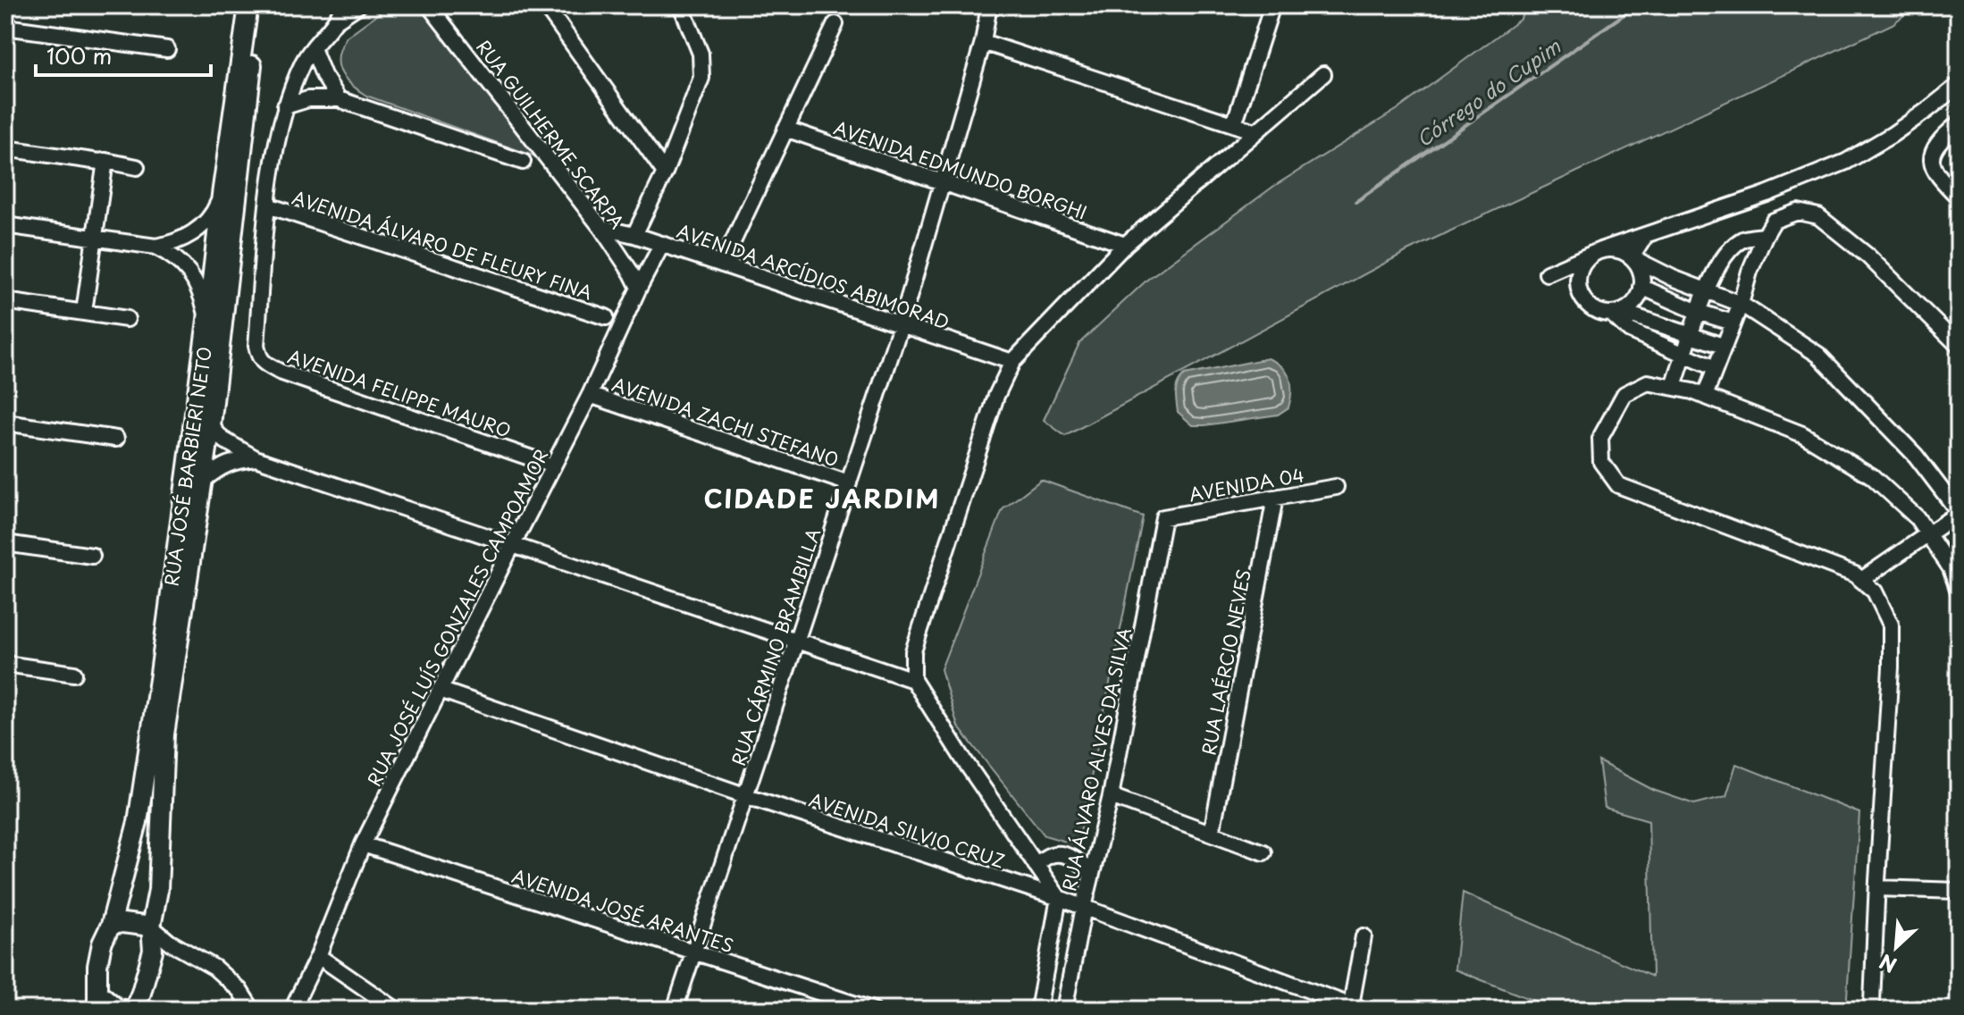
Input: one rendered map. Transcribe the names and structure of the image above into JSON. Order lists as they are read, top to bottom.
{
  "streets": {
    "main road": ["RUA JOSÉ BARBIERI NETO"],
    "street": [
      "RUA GUILHERME SCARPA",
      "AVENIDA EDMUNDO BORGHI",
      "AVENIDA ÁLVARO DE FLEURY FINA",
      "AVENIDA ARCÍDIOS ABIMORAD",
      "AVENIDA FELIPPE MAURO",
      "AVENIDA ZACHI STEFANO",
      "AVENIDA 04",
      "RUA JOSÉ LUÍS GONZALES CAMPOAMOR",
      "RUA CÁRMINO BRAMBILLA",
      "RUA LAÉRCIO NEVES",
      "RUA ÁLVARO ALVES DA SILVA",
      "AVENIDA SILVIO CRUZ",
      "AVENIDA JOSÉ ARANTES"
    ]
  },
  "crossings": [
    ["RUA GUILHERME SCARPA", "AVENIDA ARCÍDIOS ABIMORAD"],
    ["RUA GUILHERME SCARPA", "RUA JOSÉ LUÍS GONZALES CAMPOAMOR"],
    ["AVENIDA EDMUNDO BORGHI", "RUA CÁRMINO BRAMBILLA"],
    ["AVENIDA ÁLVARO DE FLEURY FINA", "AVENIDA FELIPPE MAURO"],
    ["AVENIDA ARCÍDIOS ABIMORAD", "RUA JOSÉ LUÍS GONZALES CAMPOAMOR"],
    ["AVENIDA ARCÍDIOS ABIMORAD", "RUA CÁRMINO BRAMBILLA"],
    ["AVENIDA ZACHI STEFANO", "RUA JOSÉ LUÍS GONZALES CAMPOAMOR"],
    ["AVENIDA ZACHI STEFANO", "RUA CÁRMINO BRAMBILLA"],
    ["AVENIDA 04", "RUA LAÉRCIO NEVES"],
    ["AVENIDA 04", "RUA ÁLVARO ALVES DA SILVA"],
    ["RUA JOSÉ LUÍS GONZALES CAMPOAMOR", "AVENIDA SILVIO CRUZ"],
    ["RUA JOSÉ LUÍS GONZALES CAMPOAMOR", "AVENIDA JOSÉ ARANTES"],
    ["RUA CÁRMINO BRAMBILLA", "AVENIDA SILVIO CRUZ"],
    ["RUA CÁRMINO BRAMBILLA", "AVENIDA JOSÉ ARANTES"],
    ["RUA ÁLVARO ALVES DA SILVA", "AVENIDA SILVIO CRUZ"]
  ],
  "districts": ["CIDADE JARDIM"],
  "water": ["Córrego do Cupim"],
  "scale_bar": "100 m",
  "north": "bottom left"
}
